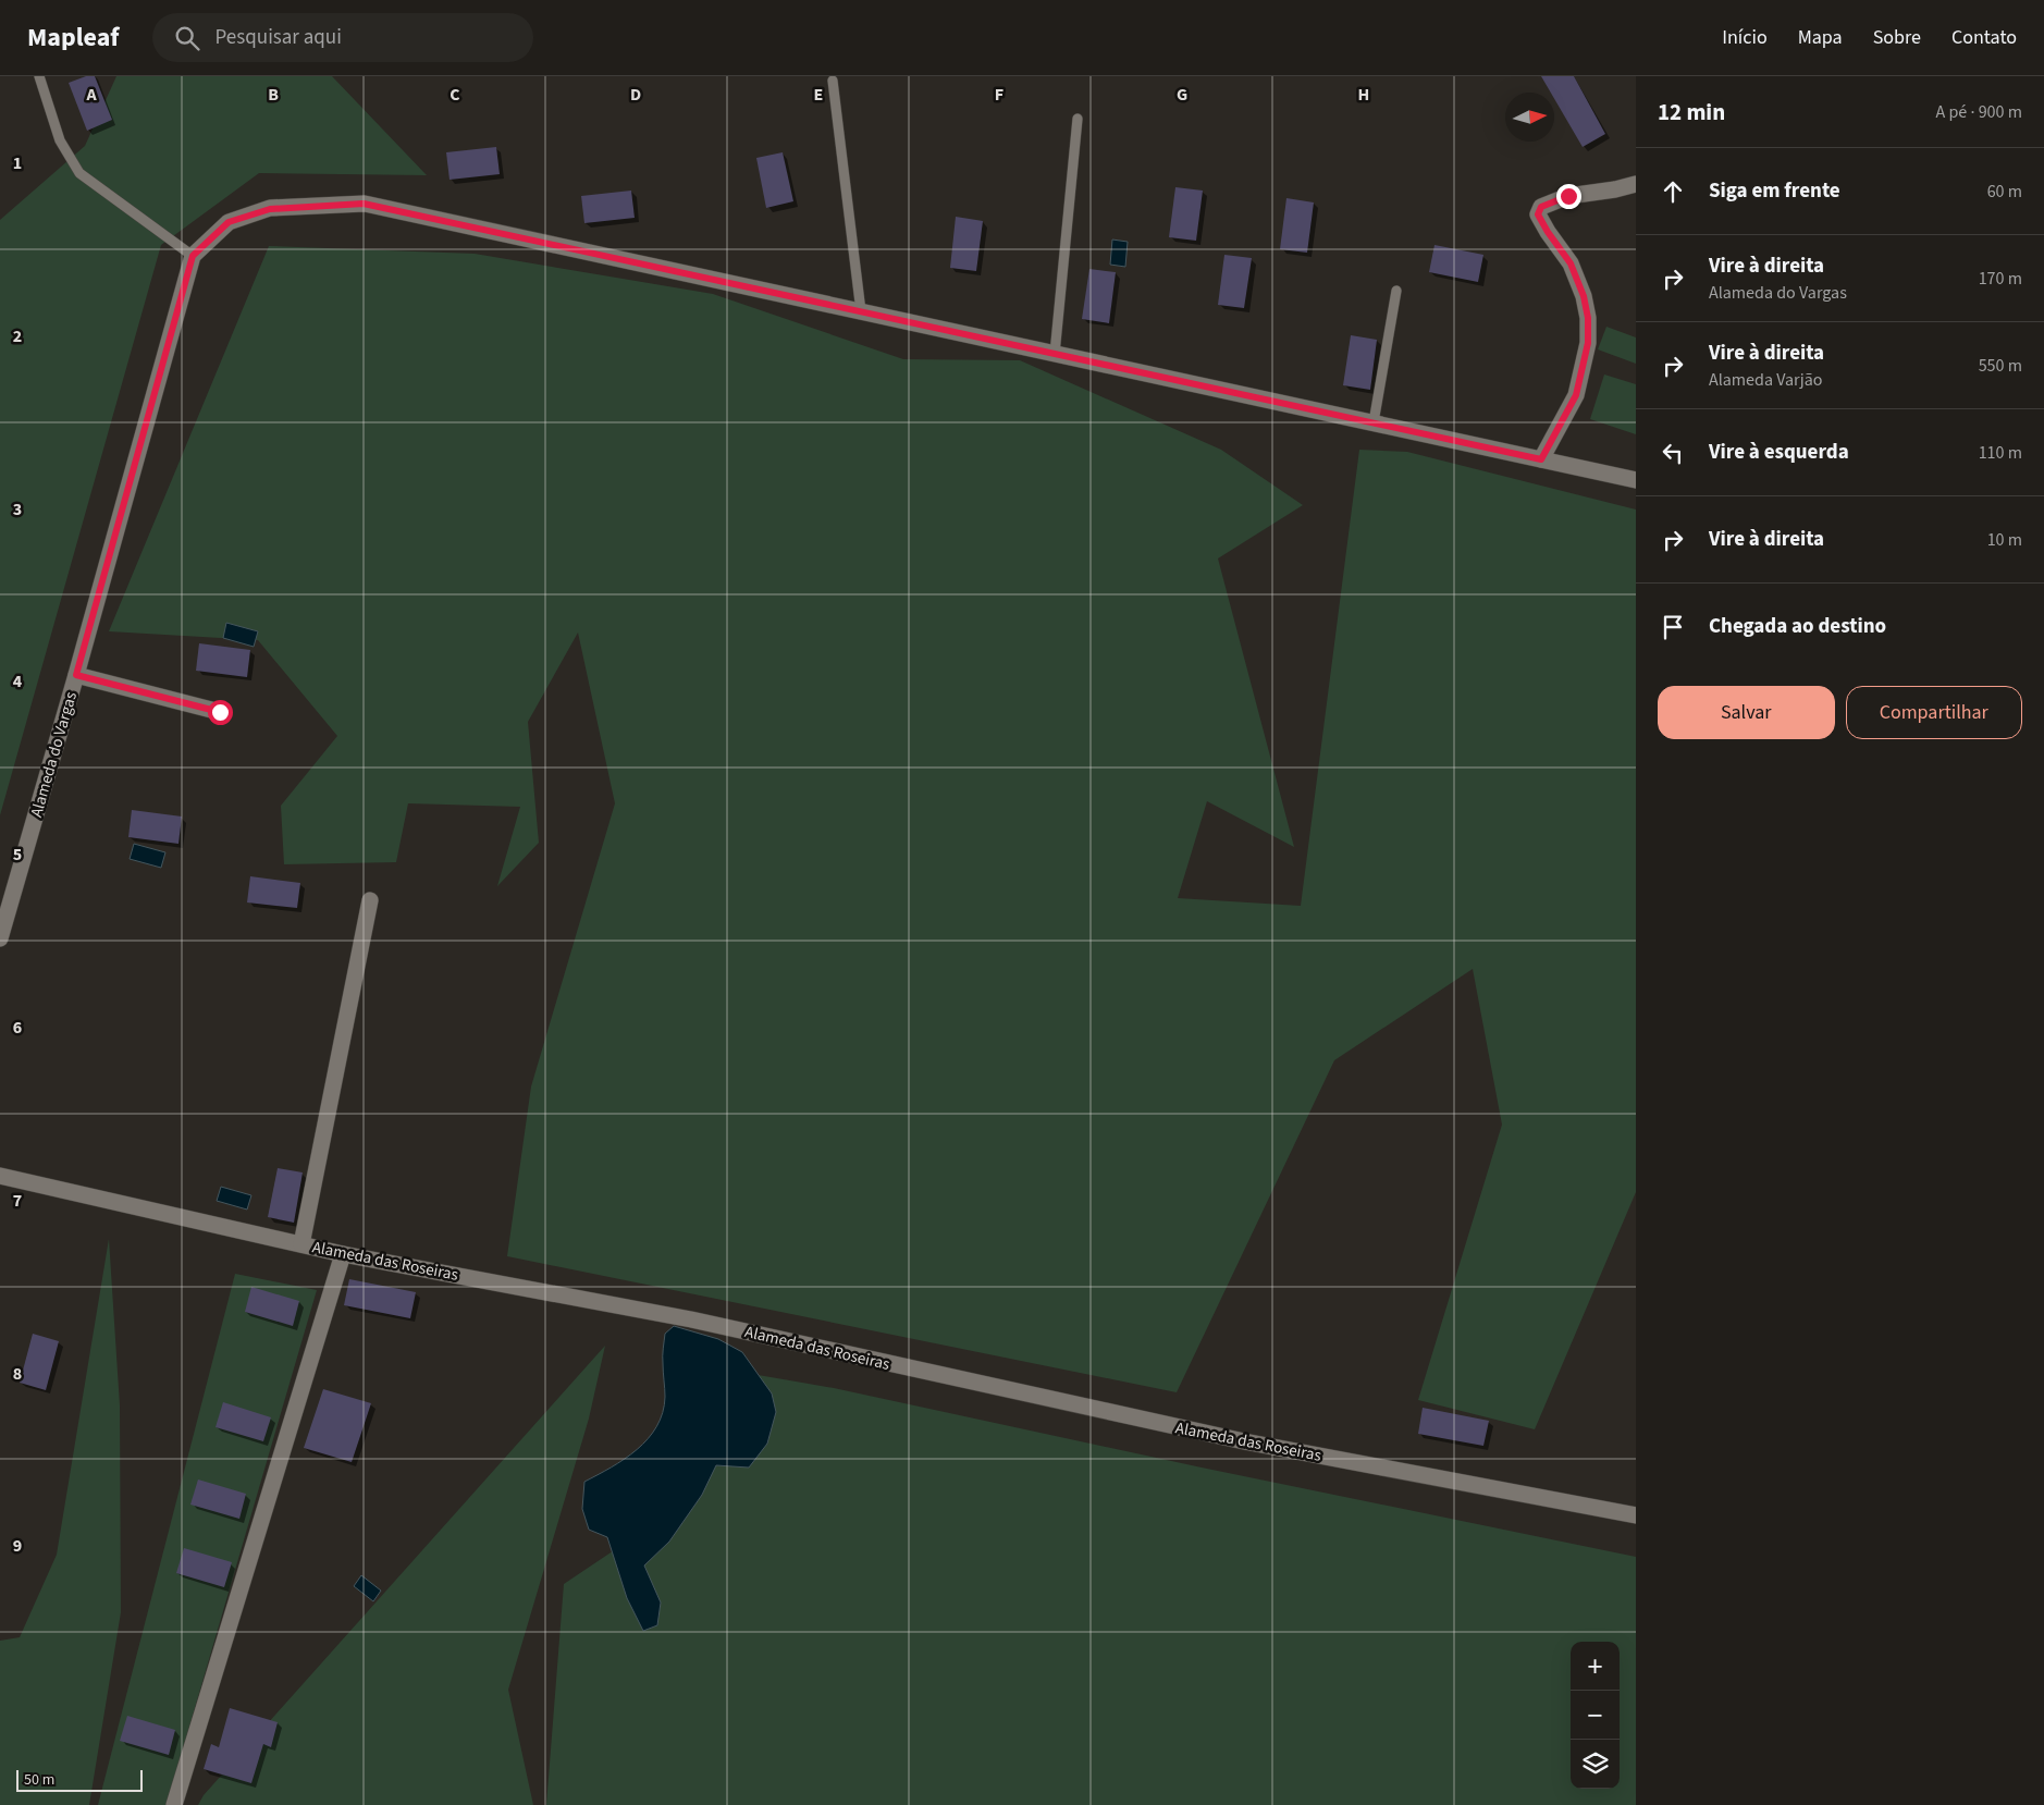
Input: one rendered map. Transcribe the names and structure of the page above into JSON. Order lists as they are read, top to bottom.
{
  "streets": {
    "street": ["Alameda do Vargas", "Alameda das Roseiras"]
  },
  "scale_bar": "50 m",
  "north": "right",
  "page": {
    "header": "Mapleaf",
    "search": "Pesquisar aqui",
    "nav": [
      "Início",
      "Mapa",
      "Sobre",
      "Contato"
    ],
    "heading": ["12 min", "A pé · 900 m"],
    "list": [
      ["Siga em frente", "60 m"],
      ["Vire à direita", "Alameda do Vargas", "170 m"],
      ["Vire à direita", "Alameda Varjão", "550 m"],
      ["Vire à esquerda", "110 m"],
      ["Vire à direita", "10 m"],
      "Chegada ao destino"
    ],
    "buttons": ["Salvar", "Compartilhar"],
    "map_buttons": ["+", "−"],
    "scale": "50 m"
  },
  "grid": {
    "columns": [
      "A",
      "B",
      "C",
      "D",
      "E",
      "F",
      "G",
      "H"
    ],
    "rows": [
      "1",
      "2",
      "3",
      "4",
      "5",
      "6",
      "7",
      "8",
      "9"
    ]
  }
}
